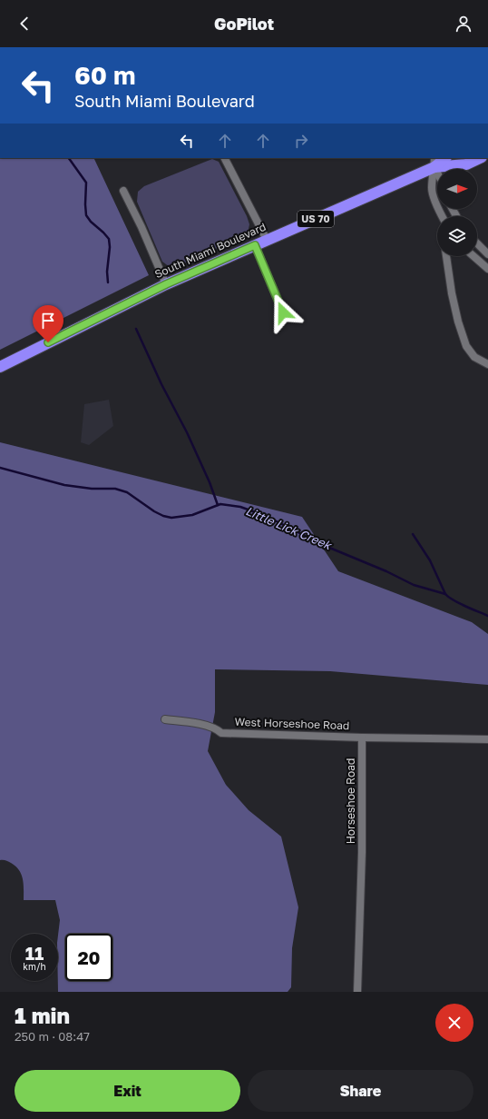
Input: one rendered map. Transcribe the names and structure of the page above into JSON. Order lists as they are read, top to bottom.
{
  "streets": {
    "highway": ["US 70", "South Miami Boulevard"],
    "street": ["West Horseshoe Road", "Horseshoe Road"]
  },
  "crossings": [
    ["West Horseshoe Road", "Horseshoe Road"]
  ],
  "water": ["Little Lick Creek"],
  "north": "right",
  "page": {
    "header": "GoPilot",
    "turn": ["60 m", "South Miami Boulevard"],
    "speed": "11 km/h",
    "limit": "20",
    "heading": ["1 min", "250 m · 08:47"],
    "buttons": ["Exit", "Share"]
  }
}
